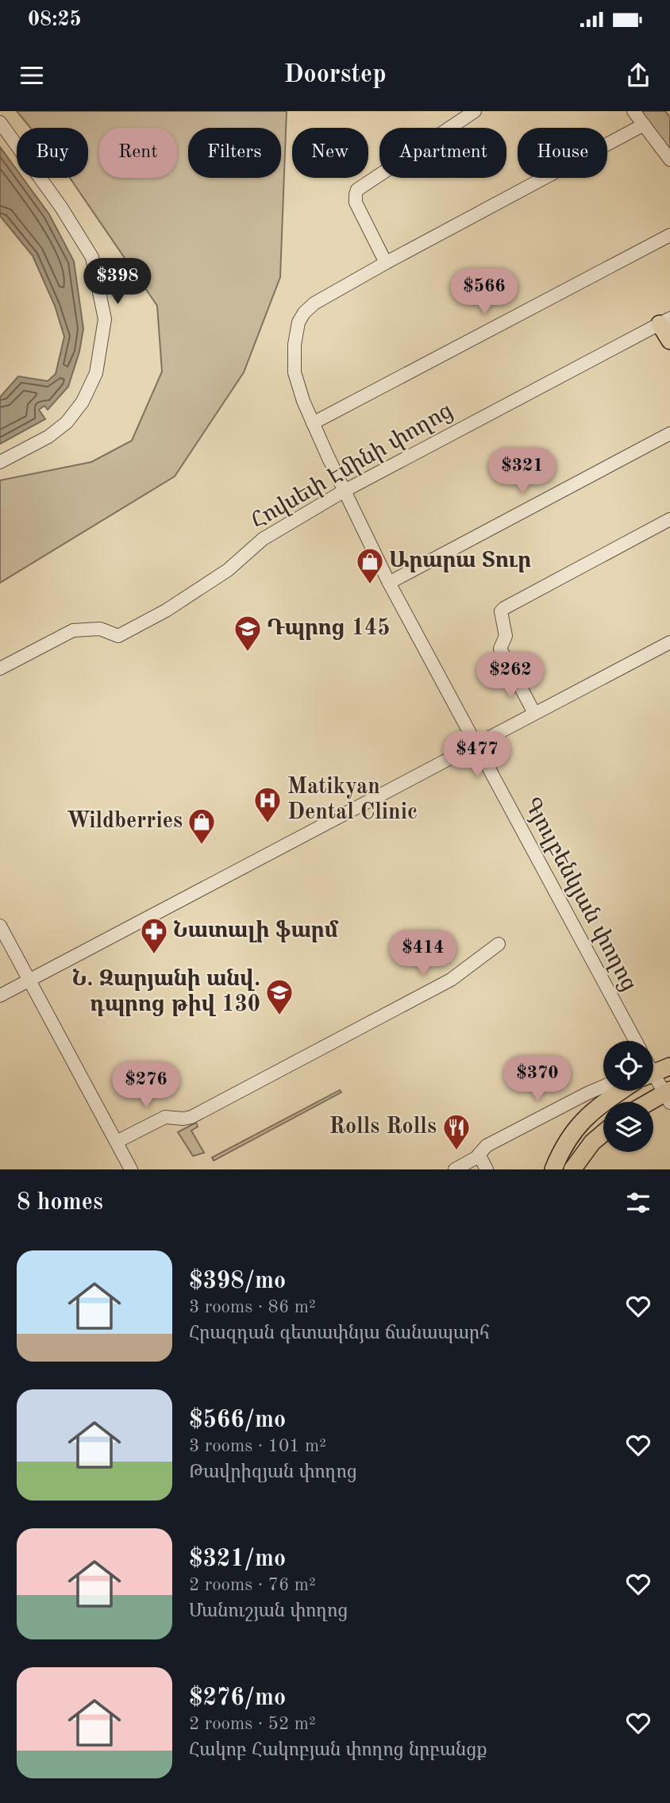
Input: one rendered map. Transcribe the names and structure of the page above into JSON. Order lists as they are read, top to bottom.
{
  "streets": {
    "street": ["Հովսեփ Էմինի փողոց", "Գյուլբենկյան փողոց"]
  },
  "crossings": [
    ["Հովսեփ Էմինի փողոց", "Գյուլբենկյան փողոց"]
  ],
  "places": {
    "shop": ["Արարա Տուր", "Wildberries"],
    "school or university": ["Դպրոց 145", "Ն. Զարյանի անվ. դպրոց թիվ 130"],
    "hospital": ["Matikyan Dental Clinic"],
    "pharmacy": ["Նատալի ֆարմ"],
    "restaurant": ["Rolls Rolls"]
  },
  "page": {
    "status": "08:25",
    "header": "Doorstep",
    "chip": [
      "Buy",
      "Rent",
      "Filters",
      "New",
      "Apartment",
      "House"
    ],
    "price": [
      "$398",
      "$566",
      "$321",
      "$262",
      "$477",
      "$414",
      "$370",
      "$276"
    ],
    "heading": "8 homes",
    "list": [
      {
        "name": "$398/mo",
        "note": "3 rooms · 86 m² · Հրազդան գետափնյա ճանապարհ"
      },
      {
        "name": "$566/mo",
        "note": "3 rooms · 101 m² · Թավրիզյան փողոց"
      },
      {
        "name": "$321/mo",
        "note": "2 rooms · 76 m² · Մանուշյան փողոց"
      },
      {
        "name": "$276/mo",
        "note": "2 rooms · 52 m² · Հակոբ Հակոբյան փողոց նրբանցք"
      }
    ]
  }
}
